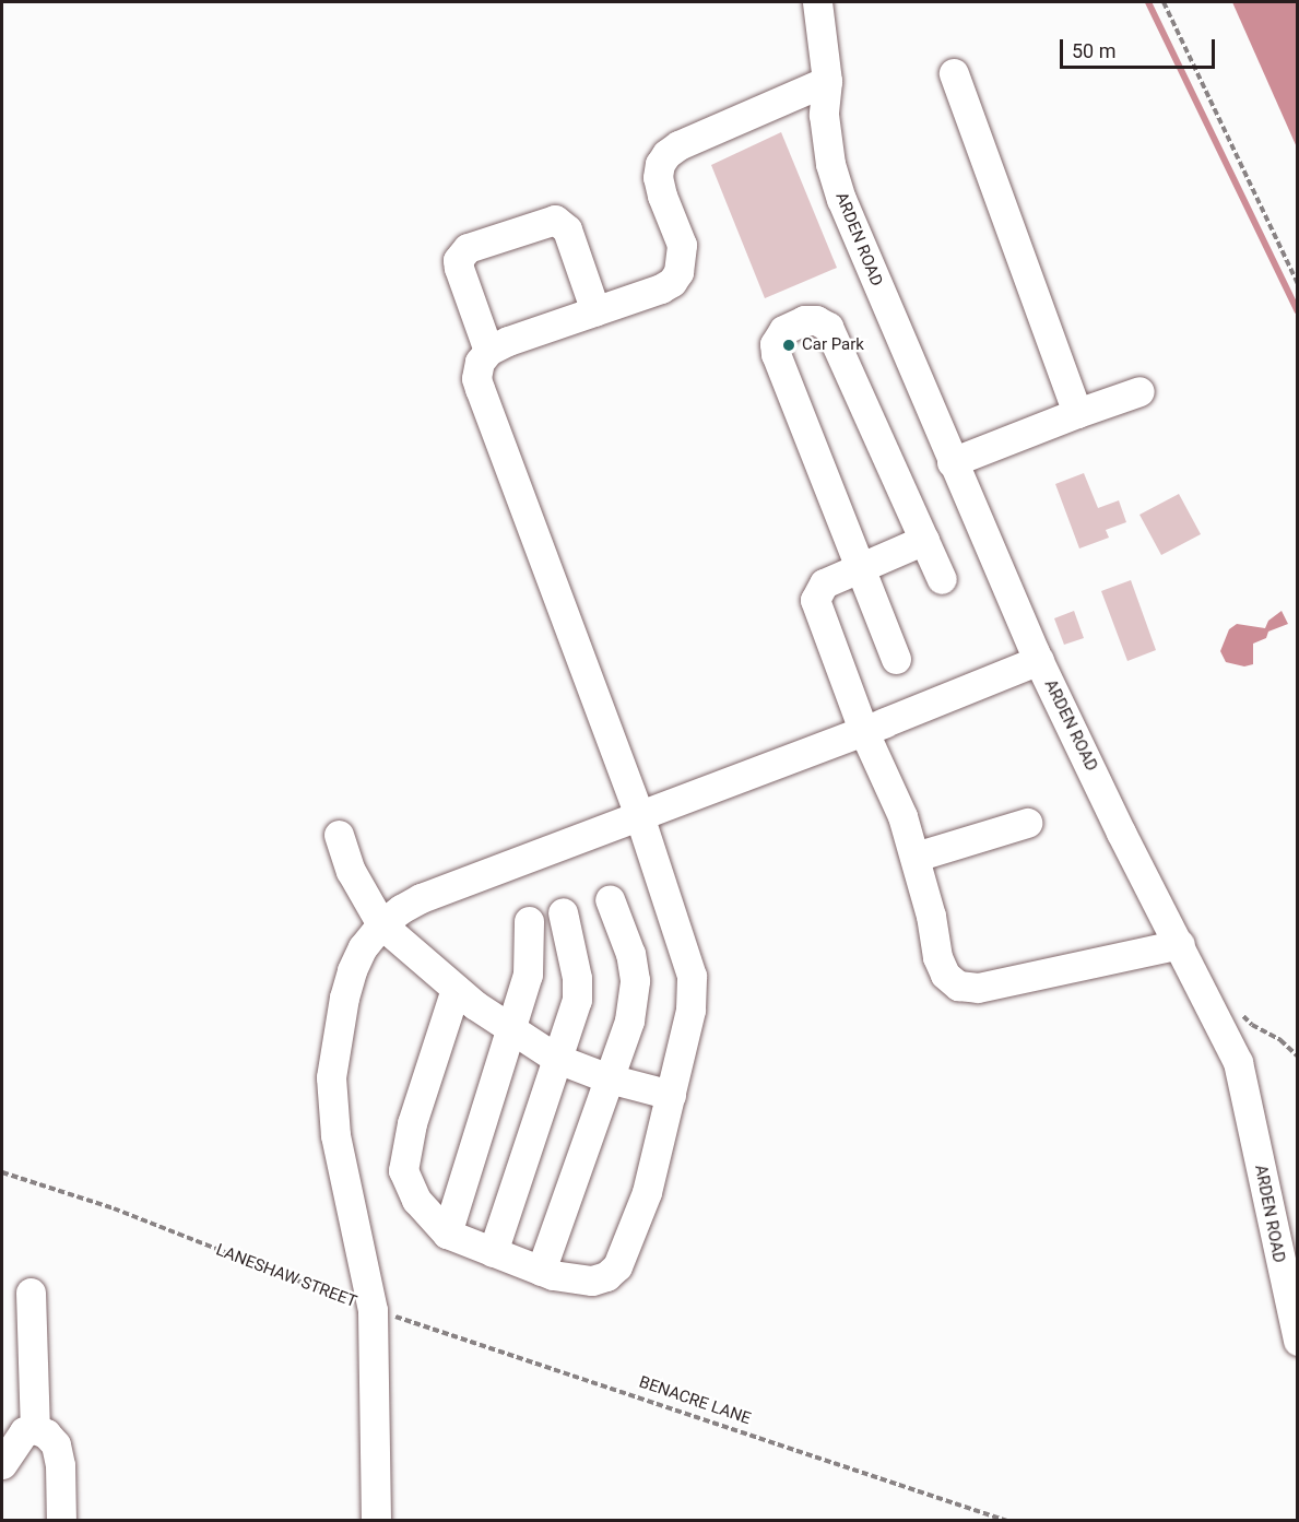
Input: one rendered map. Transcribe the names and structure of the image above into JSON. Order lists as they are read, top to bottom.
{
  "streets": {
    "street": ["ARDEN ROAD", "LANESHAW STREET"],
    "path": ["BENACRE LANE"]
  },
  "crossings": [
    ["LANESHAW STREET", "BENACRE LANE"]
  ],
  "places": ["Car Park"],
  "scale_bar": "50 m"
}
